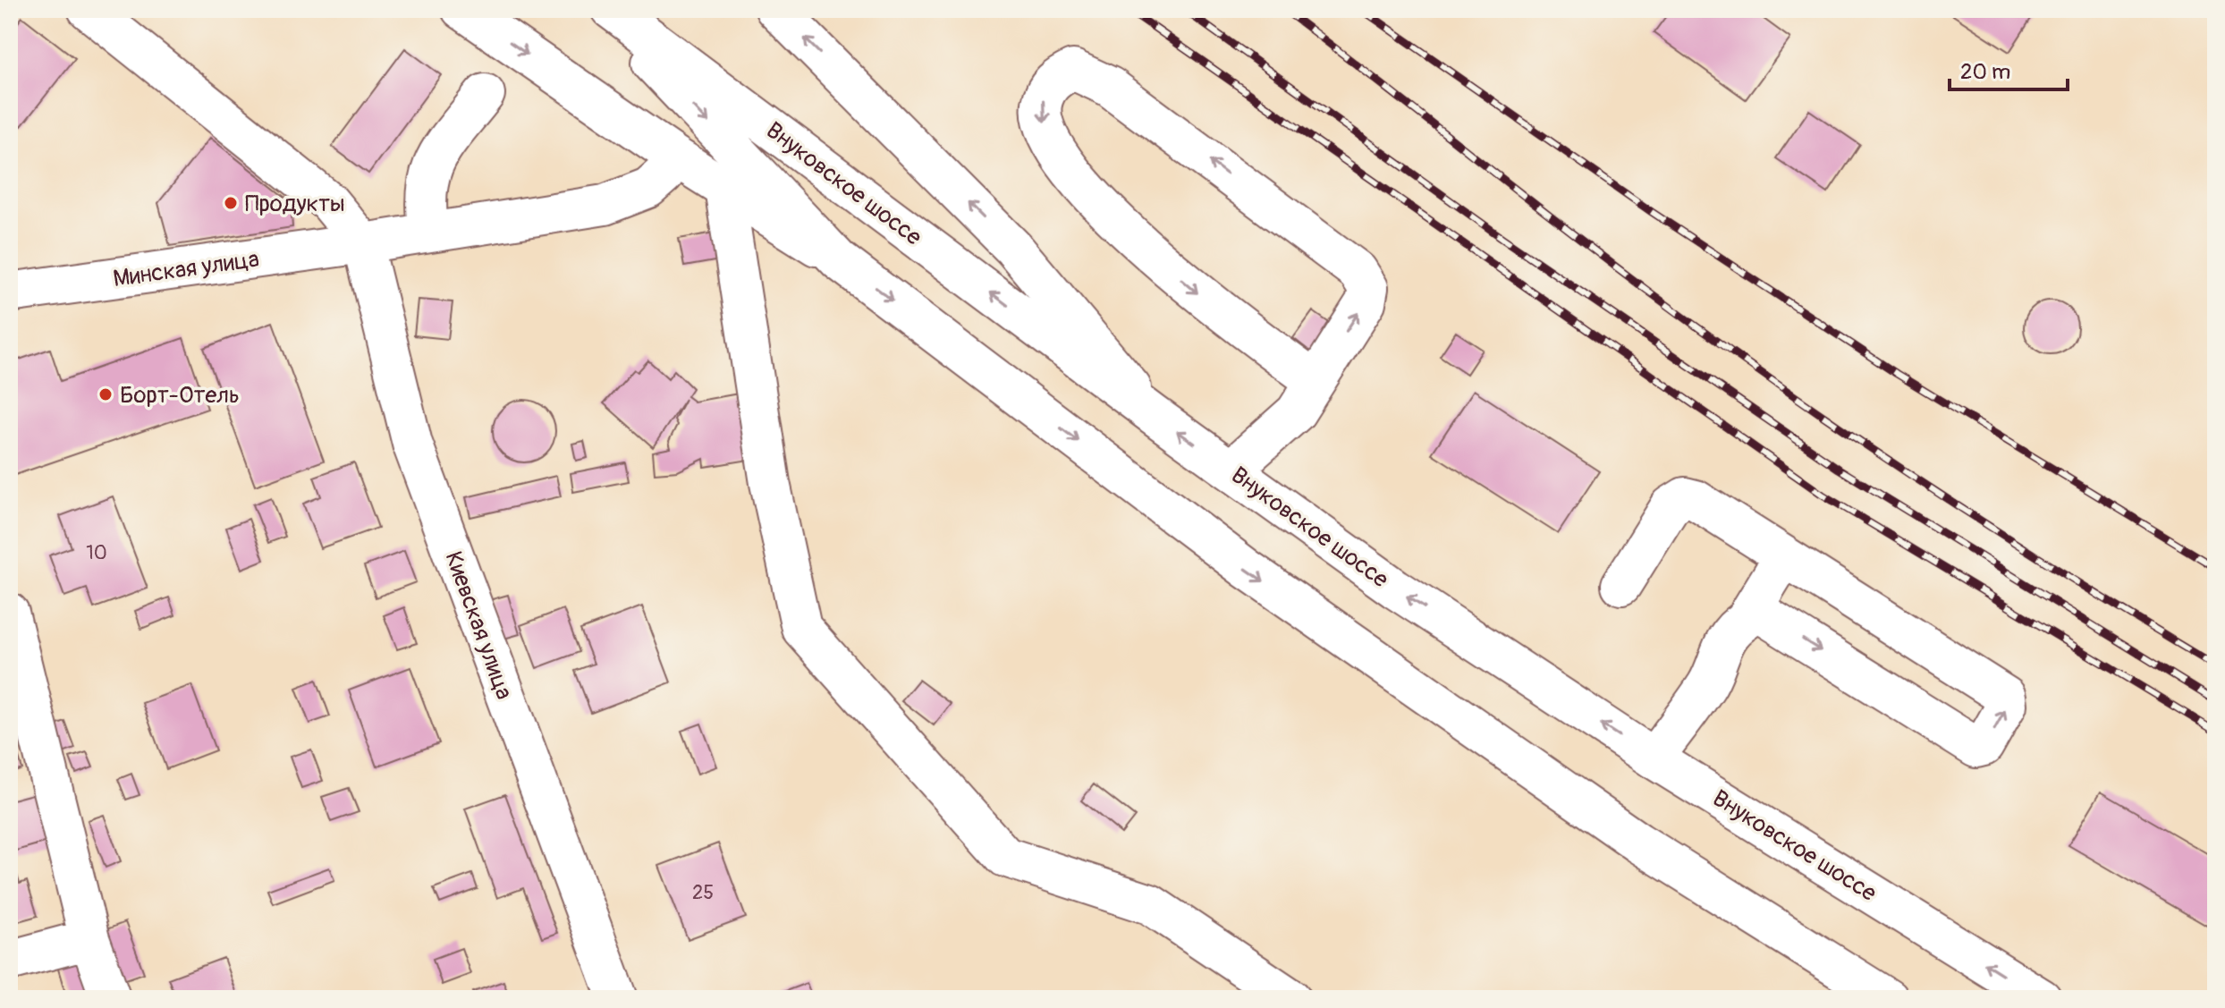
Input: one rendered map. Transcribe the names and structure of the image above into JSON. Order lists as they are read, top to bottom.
{
  "streets": {
    "main road": ["Внуковское шоссе", "Минская улица", "Киевская улица"]
  },
  "crossings": [
    ["Минская улица", "Киевская улица"]
  ],
  "places": ["Продукты", "Борт-Отель"],
  "house_numbers": ["10", "25"],
  "scale_bar": "20 m"
}
